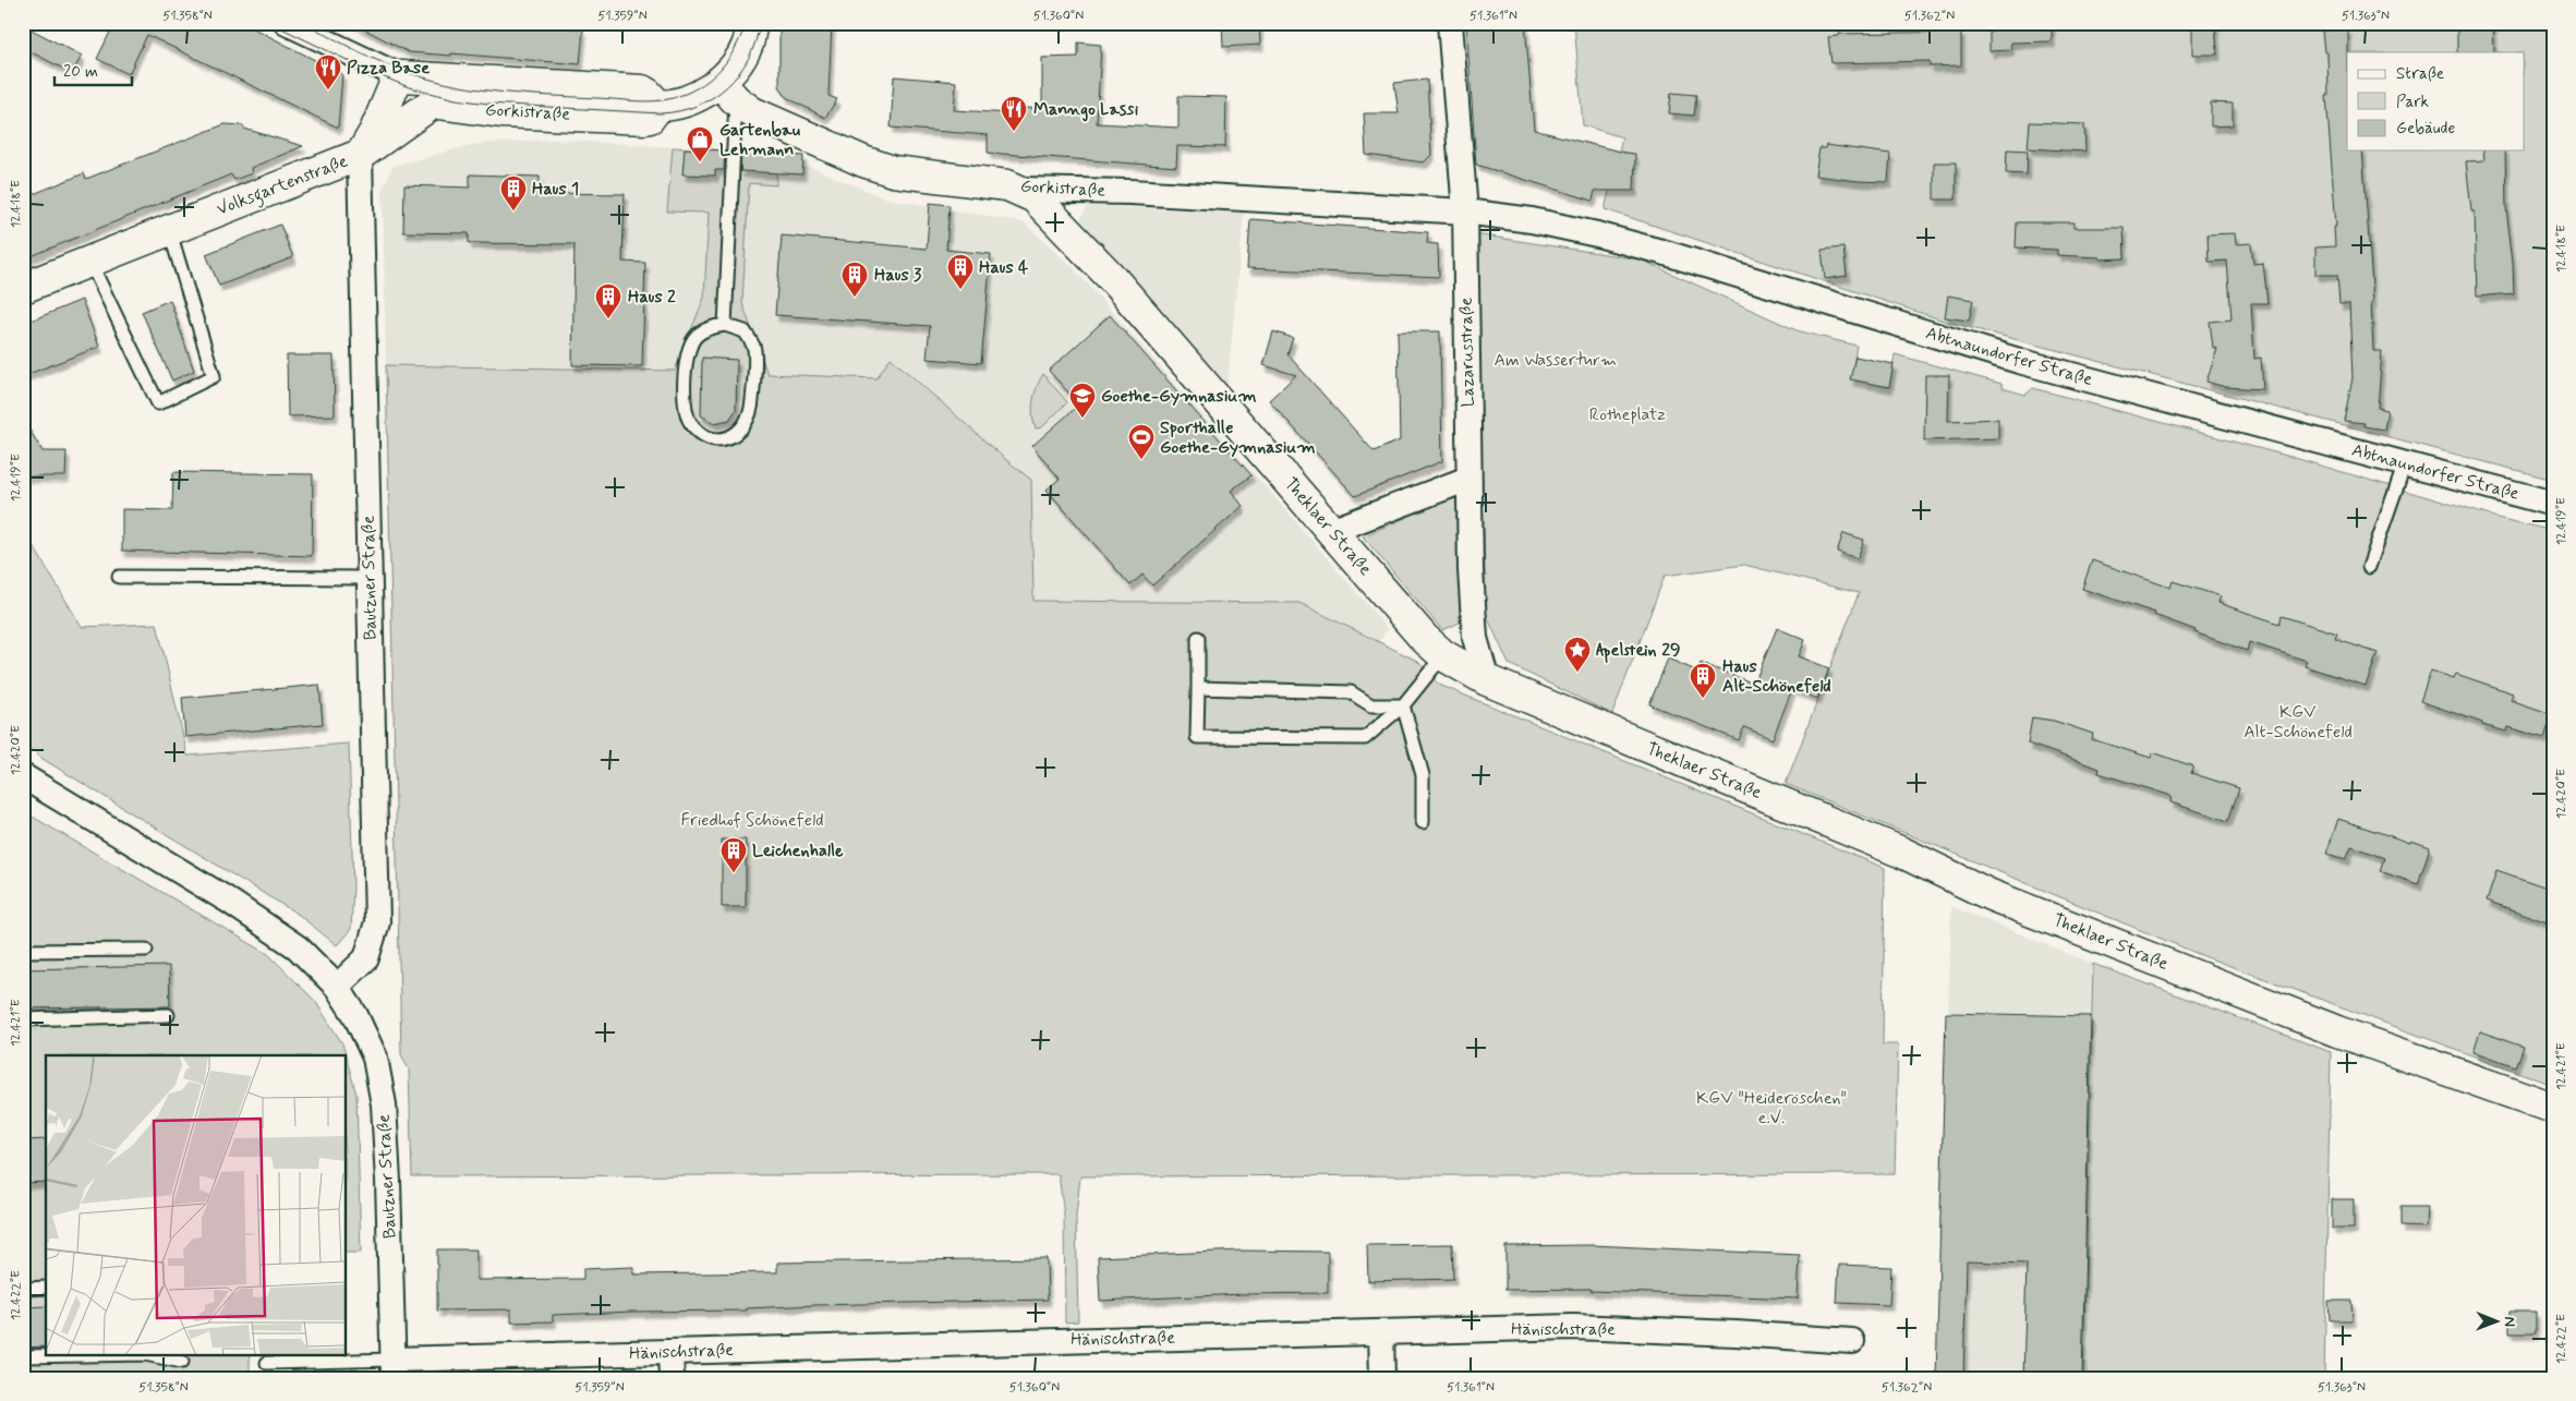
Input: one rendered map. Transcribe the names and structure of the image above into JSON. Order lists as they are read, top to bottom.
{
  "streets": {
    "main road": ["Gorkistraße", "Volksgartenstraße", "Theklaer Straße"],
    "street": [
      "Lazarusstraße",
      "Abtnaundorfer Straße",
      "Bautzner Straße",
      "Hänischstraße"
    ]
  },
  "crossings": [
    ["Gorkistraße", "Volksgartenstraße"],
    ["Gorkistraße", "Lazarusstraße"],
    ["Gorkistraße", "Abtnaundorfer Straße"],
    ["Gorkistraße", "Theklaer Straße"],
    ["Volksgartenstraße", "Bautzner Straße"],
    ["Lazarusstraße", "Abtnaundorfer Straße"],
    ["Lazarusstraße", "Theklaer Straße"],
    ["Bautzner Straße", "Hänischstraße"]
  ],
  "parks": [
    "Am Wasserturm",
    "Rotheplatz",
    "KGV Alt-Schönefeld",
    "Friedhof Schönefeld",
    "KGV \"Heideröschen\" e.V."
  ],
  "places": {
    "restaurant": ["Pizza Base", "Manngo Lassi"],
    "shop": ["Gartenbau Lehmann"],
    "building": [
      "Haus 1",
      "Haus 4",
      "Haus 3",
      "Haus 2",
      "Haus Alt-Schönefeld",
      "Leichenhalle"
    ],
    "school or university": ["Goethe-Gymnasium"],
    "sports": ["Sporthalle Goethe-Gymnasium"],
    "place": ["Apelstein 29"]
  },
  "legend": ["Straße", "Park", "Gebäude"],
  "scale_bar": "20 m",
  "north": "right",
  "coordinates": [
    "51.358°N",
    "51.359°N",
    "51.360°N",
    "51.361°N",
    "51.362°N",
    "51.363°N",
    "12.418°E",
    "12.419°E",
    "12.420°E",
    "12.421°E",
    "12.422°E"
  ]
}
